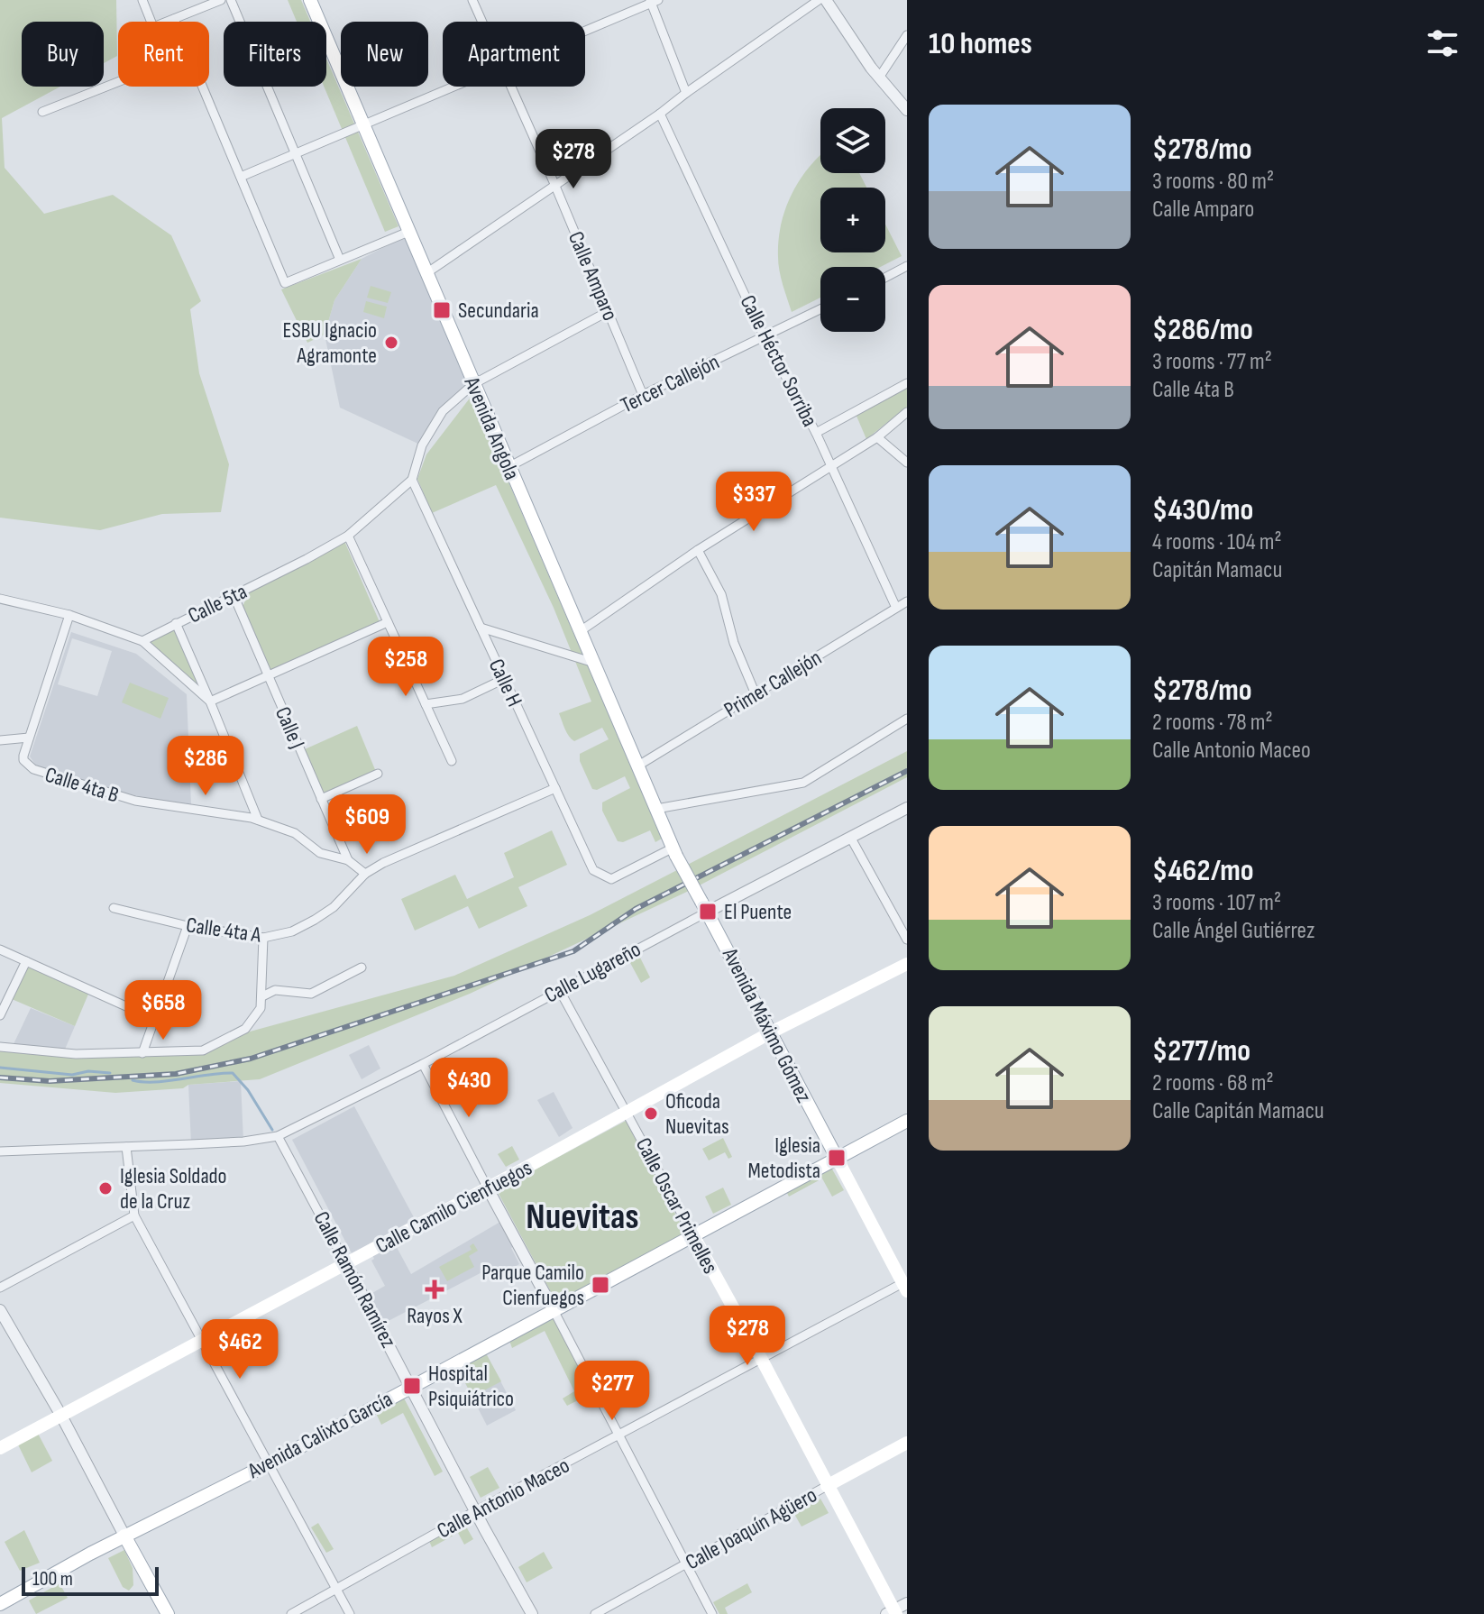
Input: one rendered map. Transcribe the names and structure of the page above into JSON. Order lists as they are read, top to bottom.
{
  "streets": {
    "main road": [
      "Avenida Angola",
      "Avenida Máximo Gómez",
      "Calle Oscar Primelles",
      "Calle Camilo Cienfuegos",
      "Avenida Calixto García",
      "Calle Joaquín Agüero"
    ],
    "street": [
      "Calle Amparo",
      "Calle Héctor Sorriba",
      "Tercer Callejón",
      "Calle 5ta",
      "Calle H",
      "Primer Callejón",
      "Calle J",
      "Calle 4ta B",
      "Calle 4ta A",
      "Calle Lugareño",
      "Calle Ramón Ramírez",
      "Calle Antonio Maceo"
    ]
  },
  "crossings": [
    ["Calle Amparo", "Tercer Callejón"],
    ["Calle Héctor Sorriba", "Tercer Callejón"],
    ["Calle Héctor Sorriba", "Primer Callejón"],
    ["Tercer Callejón", "Avenida Angola"],
    ["Avenida Angola", "Calle H"],
    ["Avenida Angola", "Primer Callejón"],
    ["Calle 5ta", "Calle H"],
    ["Calle 5ta", "Calle J"],
    ["Calle H", "Calle 4ta A"],
    ["Calle J", "Calle 4ta B"],
    ["Calle 4ta B", "Calle 4ta A"],
    ["Calle Lugareño", "Avenida Máximo Gómez"],
    ["Calle Lugareño", "Calle Oscar Primelles"],
    ["Calle Lugareño", "Calle Ramón Ramírez"],
    ["Avenida Máximo Gómez", "Calle Camilo Cienfuegos"],
    ["Avenida Máximo Gómez", "Avenida Calixto García"],
    ["Avenida Máximo Gómez", "Calle Antonio Maceo"],
    ["Calle Oscar Primelles", "Calle Camilo Cienfuegos"],
    ["Calle Oscar Primelles", "Avenida Calixto García"],
    ["Calle Oscar Primelles", "Calle Antonio Maceo"],
    ["Calle Oscar Primelles", "Calle Joaquín Agüero"],
    ["Calle Camilo Cienfuegos", "Calle Ramón Ramírez"],
    ["Calle Ramón Ramírez", "Avenida Calixto García"],
    ["Calle Ramón Ramírez", "Calle Antonio Maceo"]
  ],
  "districts": ["Nuevitas"],
  "places": {
    "transit": [
      "Secundaria",
      "El Puente",
      "Iglesia Metodista",
      "Parque Camilo Cienfuegos",
      "Hospital Psiquiátrico"
    ],
    "other": ["ESBU Ignacio Agramonte", "Oficoda Nuevitas", "Iglesia Soldado de la Cruz"],
    "health": ["Rayos X"]
  },
  "scale_bar": "100 m",
  "page": {
    "heading": "10 homes",
    "chip": [
      "Buy",
      "Rent",
      "Filters",
      "New",
      "Apartment"
    ],
    "list": [
      {
        "name": "$278/mo",
        "note": "3 rooms · 80 m² · Calle Amparo"
      },
      {
        "name": "$286/mo",
        "note": "3 rooms · 77 m² · Calle 4ta B"
      },
      {
        "name": "$430/mo",
        "note": "4 rooms · 104 m² · Capitán Mamacu"
      },
      {
        "name": "$278/mo",
        "note": "2 rooms · 78 m² · Calle Antonio Maceo"
      },
      {
        "name": "$462/mo",
        "note": "3 rooms · 107 m² · Calle Ángel Gutiérrez"
      },
      {
        "name": "$277/mo",
        "note": "2 rooms · 68 m² · Calle Capitán Mamacu"
      }
    ],
    "map_buttons": ["+", "−"],
    "price": [
      "$278",
      "$337",
      "$258",
      "$286",
      "$609",
      "$658",
      "$430",
      "$278",
      "$462",
      "$277"
    ],
    "scale": "100 m"
  }
}
